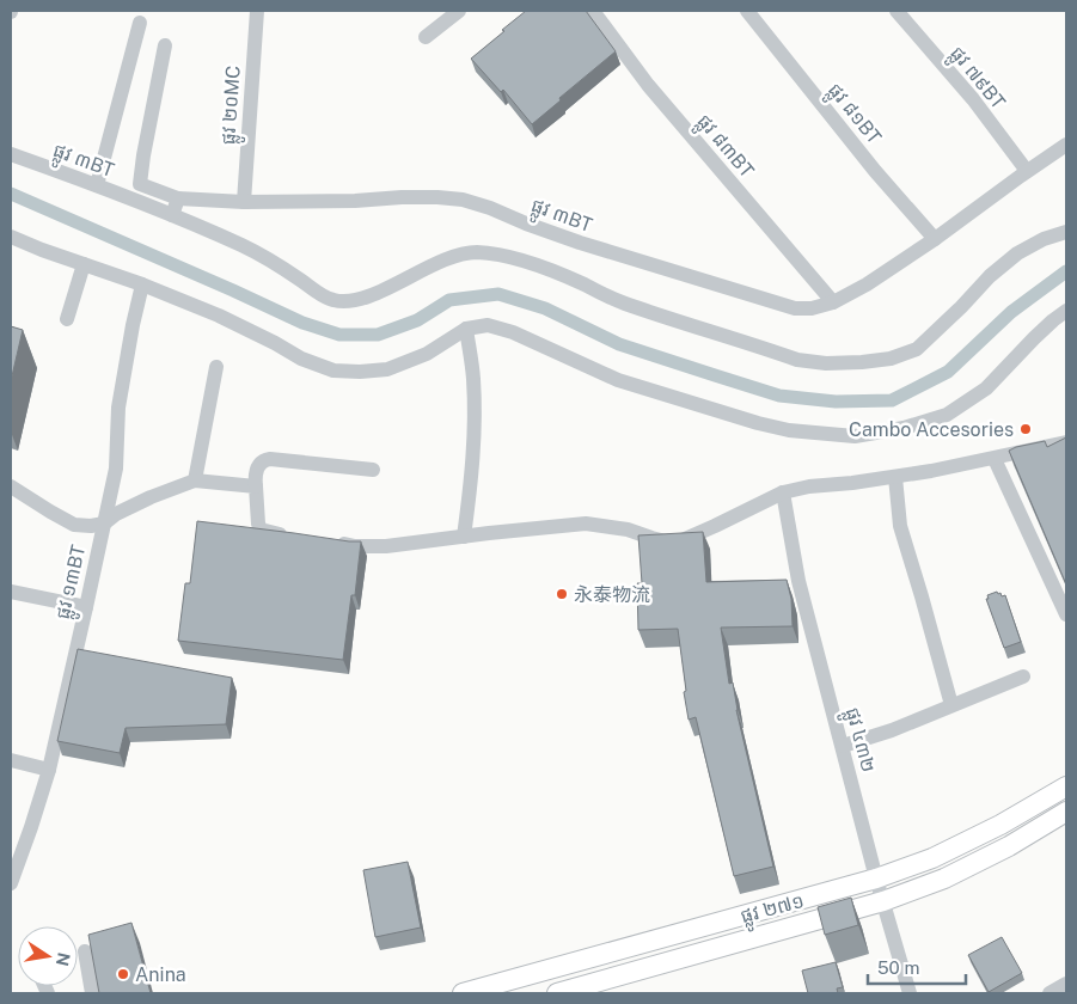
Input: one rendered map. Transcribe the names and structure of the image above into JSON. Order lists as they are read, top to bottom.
{
  "streets": {
    "main road": ["ផ្លូវ ២៧១"],
    "street": [
      "ផ្លូវ ៧៩BT",
      "ផ្លូវ ២០MC",
      "ផ្លូវ ៨១BT",
      "ផ្លូវ ៨៣BT",
      "ផ្លូវ ៣BT",
      "ផ្លូវ ១៣BT",
      "ផ្លូវ ៤៣២"
    ]
  },
  "crossings": [
    ["ផ្លូវ ៧៩BT", "ផ្លូវ ៣BT"],
    ["ផ្លូវ ២០MC", "ផ្លូវ ៣BT"],
    ["ផ្លូវ ៨១BT", "ផ្លូវ ៣BT"],
    ["ផ្លូវ ៨៣BT", "ផ្លូវ ៣BT"],
    ["ផ្លូវ ៤៣២", "ផ្លូវ ២៧១"]
  ],
  "places": ["Cambo Accesories", "永泰物流", "Anina"],
  "scale_bar": "50 m",
  "north": "right"
}
